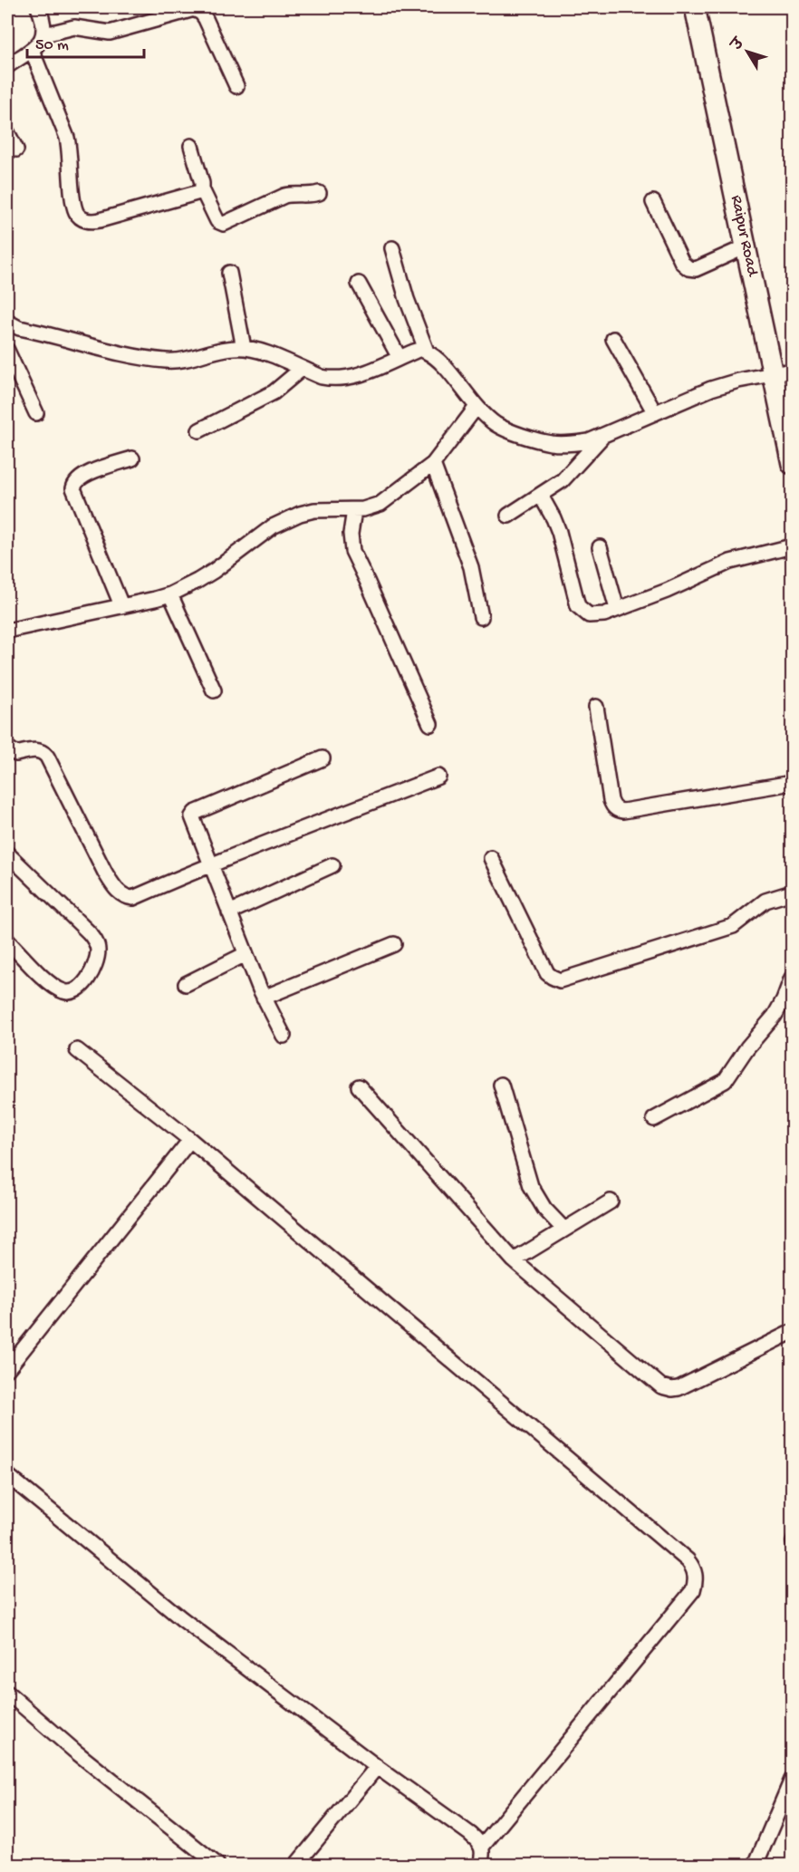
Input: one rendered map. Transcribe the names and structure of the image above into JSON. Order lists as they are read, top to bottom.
{
  "streets": {
    "main road": ["Raipur Road"]
  },
  "scale_bar": "50 m",
  "north": "top left"
}
